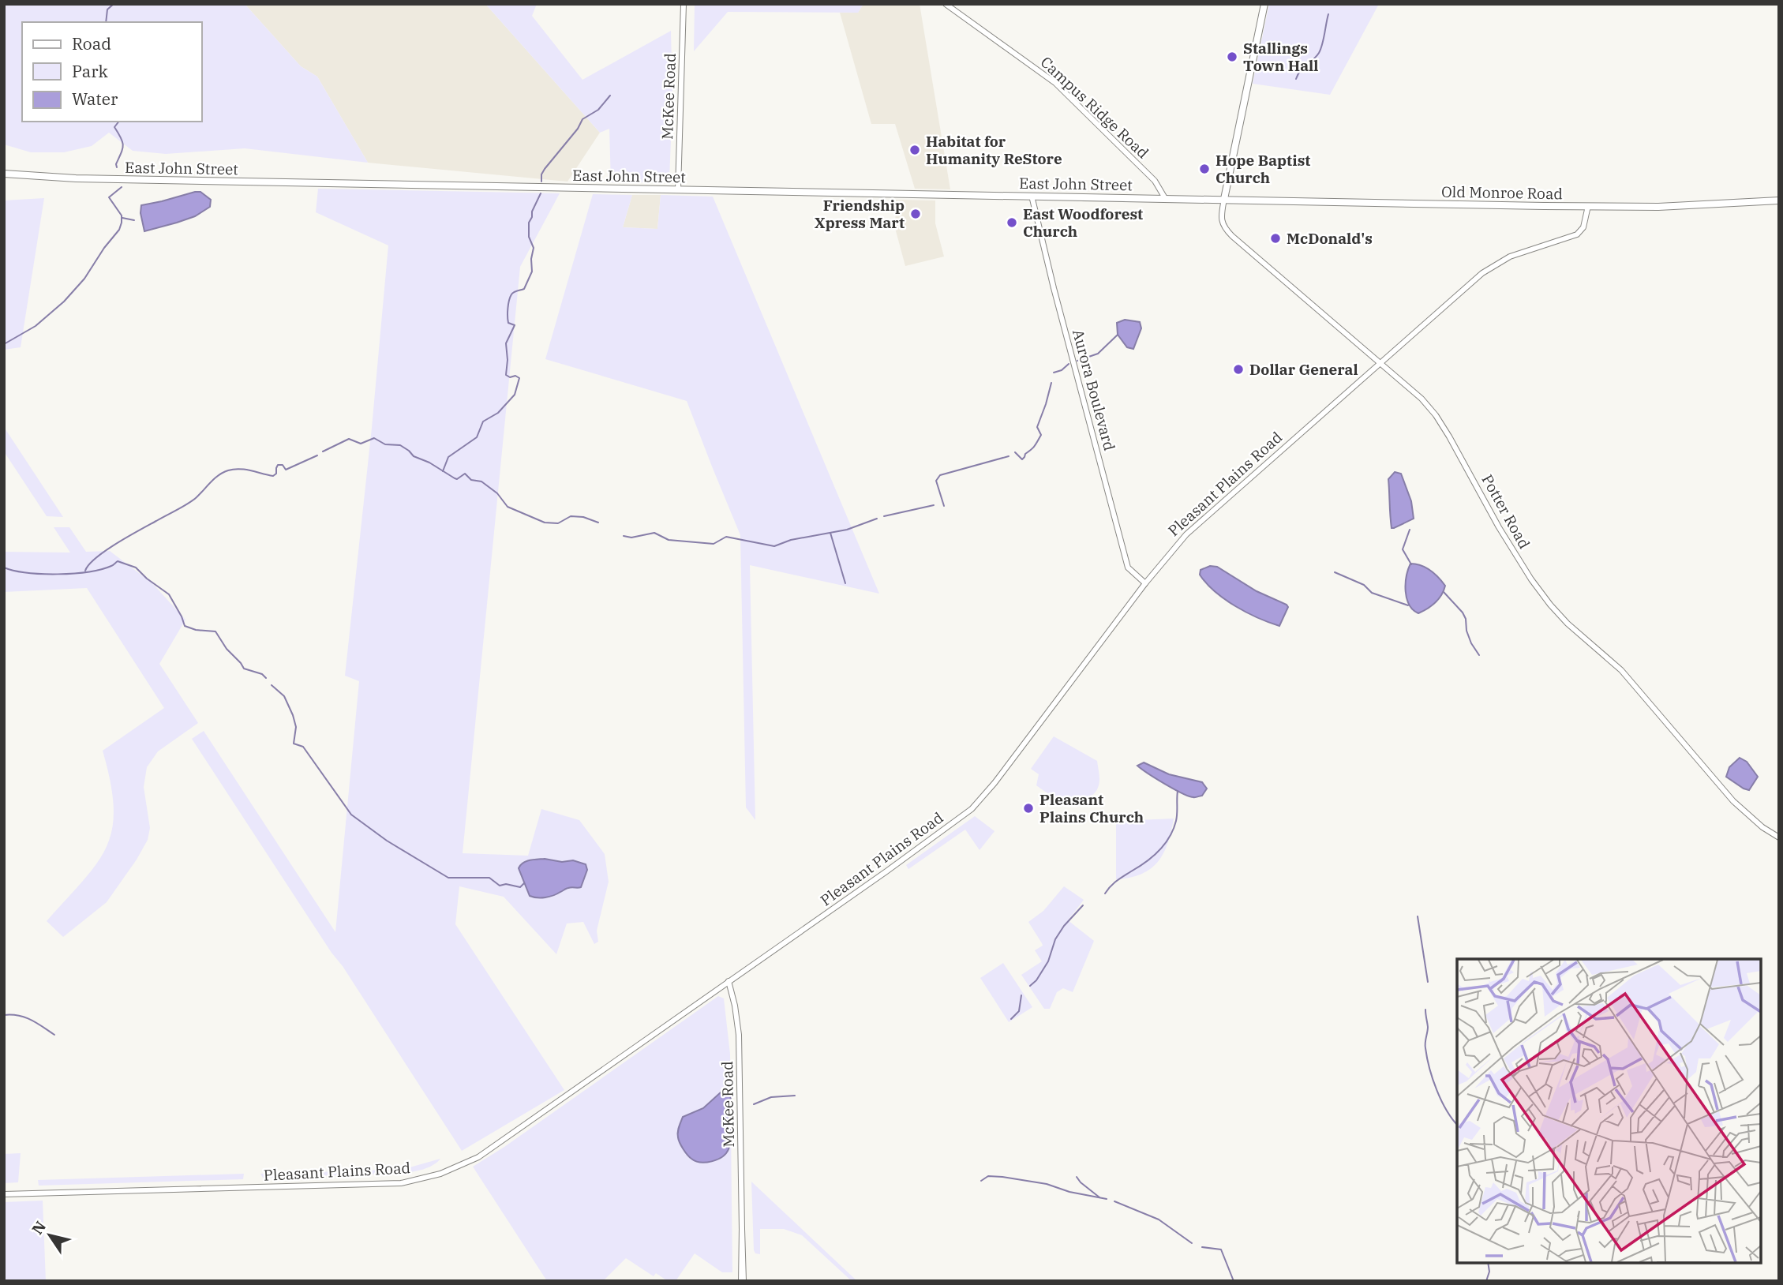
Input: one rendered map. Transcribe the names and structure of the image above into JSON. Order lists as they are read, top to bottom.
{
  "streets": {
    "main road": ["East John Street", "Old Monroe Road"],
    "street": [
      "McKee Road",
      "Campus Ridge Road",
      "Aurora Boulevard",
      "Pleasant Plains Road",
      "Potter Road"
    ]
  },
  "crossings": [
    ["McKee Road", "East John Street"],
    ["McKee Road", "Pleasant Plains Road"],
    ["Campus Ridge Road", "East John Street"],
    ["East John Street", "Old Monroe Road"],
    ["East John Street", "Aurora Boulevard"],
    ["East John Street", "Potter Road"],
    ["Old Monroe Road", "Pleasant Plains Road"],
    ["Old Monroe Road", "Potter Road"],
    ["Aurora Boulevard", "Pleasant Plains Road"],
    ["Pleasant Plains Road", "Potter Road"]
  ],
  "places": [
    "Stallings Town Hall",
    "Habitat for Humanity ReStore",
    "Hope Baptist Church",
    "Friendship Xpress Mart",
    "East Woodforest Church",
    "McDonald's",
    "Dollar General",
    "Pleasant Plains Church"
  ],
  "legend": ["Road", "Park", "Water"],
  "north": "top left"
}
